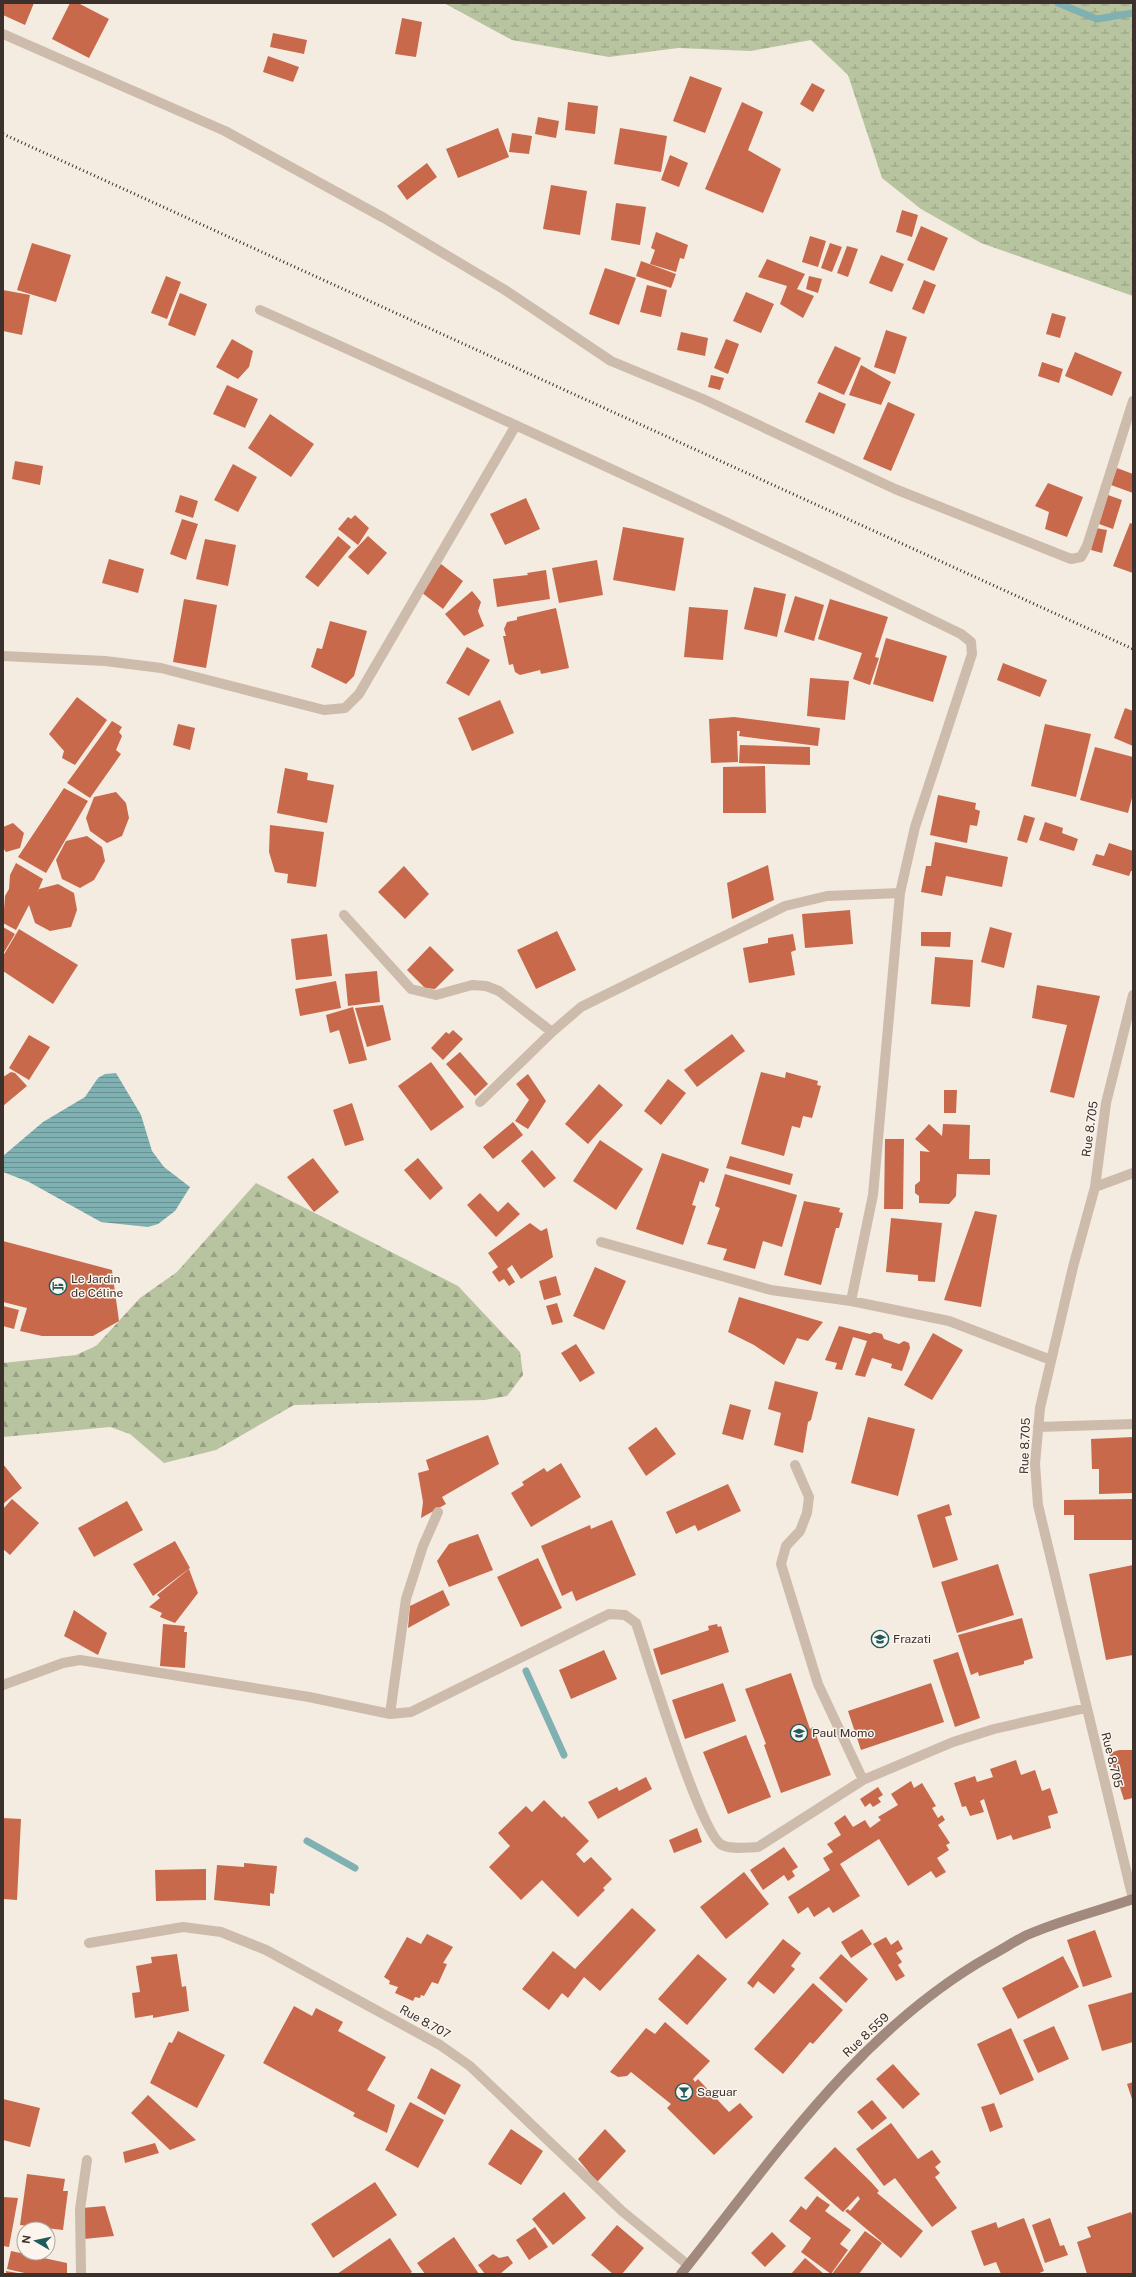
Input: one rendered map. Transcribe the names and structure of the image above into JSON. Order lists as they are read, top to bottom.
{
  "streets": {
    "main road": ["Rue 8.559"],
    "street": ["Rue 8.705", "Rue 8.707"]
  },
  "crossings": [
    ["Rue 8.705", "Rue 8.559"],
    ["Rue 8.707", "Rue 8.559"]
  ],
  "places": {
    "hotel": ["Le Jardin de Céline"],
    "school or university": ["Frazati", "Paul Momo"],
    "bar": ["Saguar"]
  },
  "north": "left"
}
